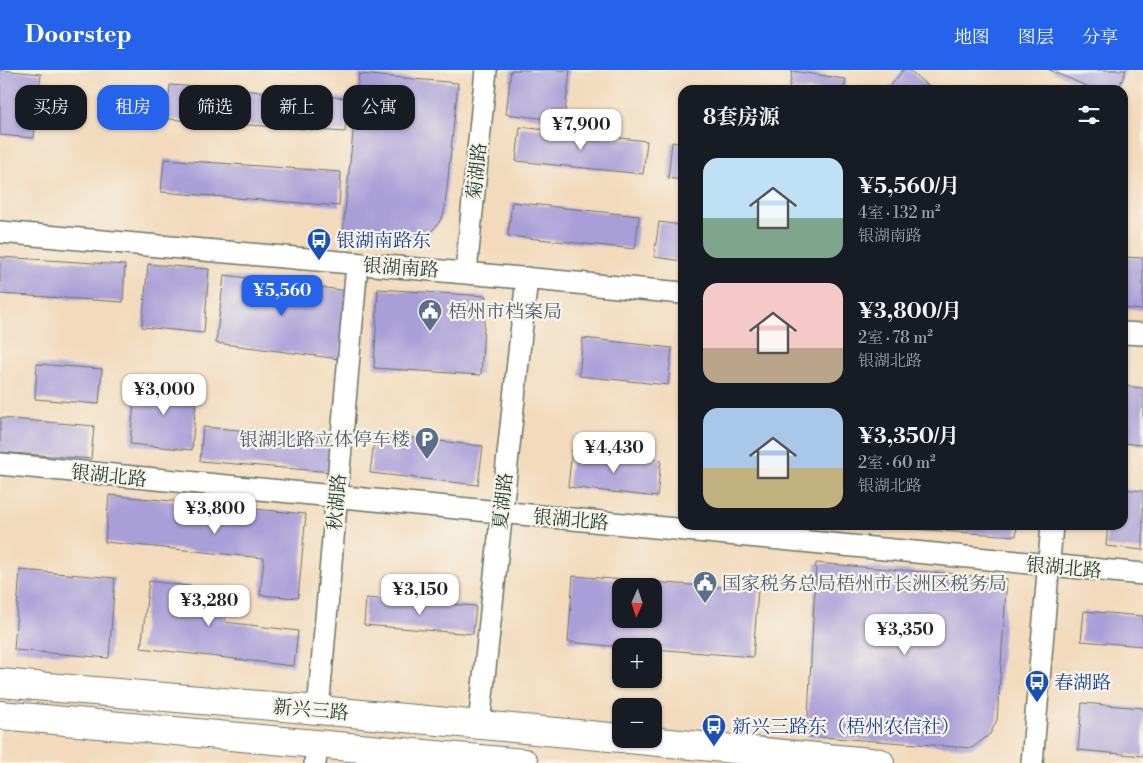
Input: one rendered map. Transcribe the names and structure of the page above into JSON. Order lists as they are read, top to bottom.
{
  "streets": {
    "main road": ["新兴三路"],
    "street": [
      "菊湖路",
      "银湖南路",
      "银湖北路",
      "夏湖路",
      "秋湖路"
    ]
  },
  "crossings": [
    ["菊湖路", "银湖南路"],
    ["银湖南路", "夏湖路"],
    ["银湖南路", "秋湖路"],
    ["银湖北路", "夏湖路"],
    ["银湖北路", "秋湖路"],
    ["夏湖路", "新兴三路"],
    ["秋湖路", "新兴三路"]
  ],
  "places": {
    "bus stop": ["银湖南路东", "春湖路", "新兴三路东（梧州农信社）"],
    "public building": ["梧州市档案局", "国家税务总局梧州市长洲区税务局"],
    "parking": ["银湖北路立体停车楼"]
  },
  "north": "bottom",
  "page": {
    "header": "Doorstep",
    "nav": ["地图", "图层", "分享"],
    "chip": [
      "买房",
      "租房",
      "筛选",
      "新上",
      "公寓"
    ],
    "heading": "8套房源",
    "price": [
      "¥7,900",
      "¥5,560",
      "¥3,000",
      "¥4,430",
      "¥3,800",
      "¥3,150",
      "¥3,280",
      "¥3,350"
    ],
    "list": [
      {
        "name": "¥5,560/月",
        "note": "4室 · 132 m² · 银湖南路"
      },
      {
        "name": "¥3,800/月",
        "note": "2室 · 78 m² · 银湖北路"
      },
      {
        "name": "¥3,350/月",
        "note": "2室 · 60 m² · 银湖北路"
      }
    ],
    "map_buttons": ["+", "−"]
  }
}
